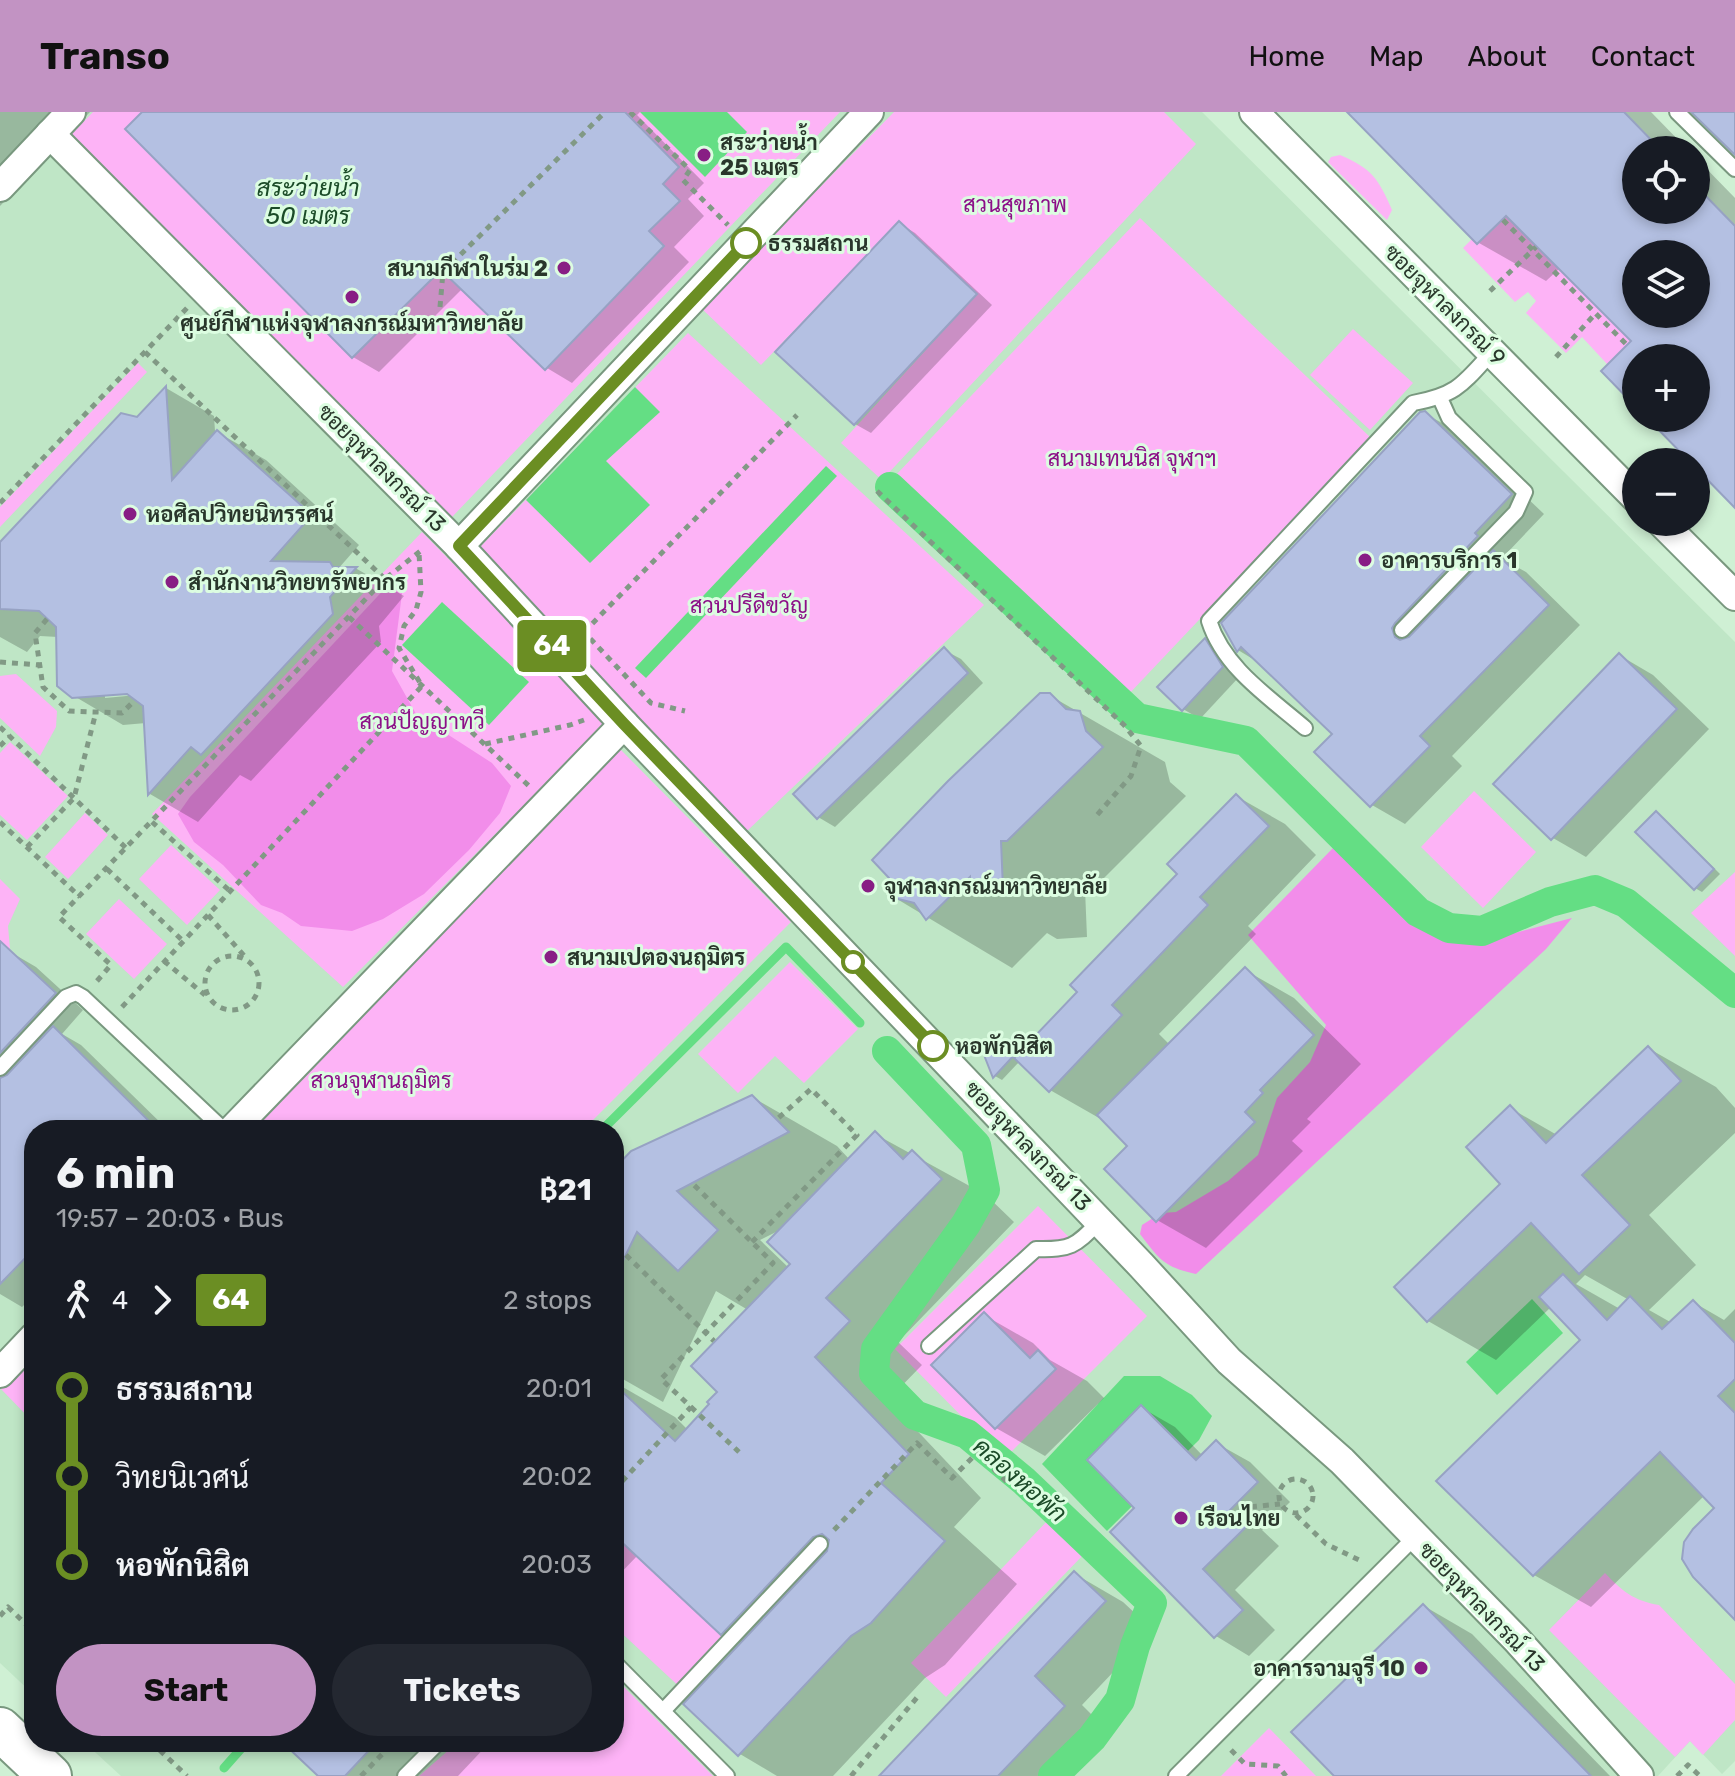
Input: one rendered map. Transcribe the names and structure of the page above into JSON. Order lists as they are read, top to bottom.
{
  "streets": {
    "street": ["ซอยจุฬาลงกรณ์ 9", "ซอยจุฬาลงกรณ์ 13"]
  },
  "water": ["สระว่ายน้ำ 50 เมตร", "คลองหอพัก"],
  "parks": [
    "สวนสุขภาพ",
    "สนามเทนนิส จุฬาฯ",
    "สวนปรีดีขวัญ",
    "สวนปัญญาทวี",
    "สวนจุฬานฤมิตร"
  ],
  "places": [
    "สระว่ายน้ำ 25 เมตร",
    "ธรรมสถาน",
    "สนามกีฬาในร่ม 2",
    "ศูนย์กีฬาแห่งจุฬาลงกรณ์มหาวิทยาลัย",
    "หอศิลปวิทยนิทรรศน์",
    "อาคารบริการ 1",
    "สำนักงานวิทยทรัพยากร",
    "จุฬาลงกรณ์มหาวิทยาลัย",
    "สนามเปตองนฤมิตร",
    "หอพักนิสิต",
    "เรือนไทย",
    "อาคารจามจุรี 10"
  ],
  "lines": ["bus line 64"],
  "page": {
    "header": "Transo",
    "nav": [
      "Home",
      "Map",
      "About",
      "Contact"
    ],
    "on_map": "64",
    "map_buttons": ["+", "−"],
    "heading": ["6 min", "19:57 – 20:03 · Bus", "฿21"],
    "legs": ["4", "64", "2 stops"],
    "list": [
      {
        "name": "ธรรมสถาน",
        "value": "20:01"
      },
      {
        "name": "วิทยนิเวศน์",
        "value": "20:02"
      },
      {
        "name": "หอพักนิสิต",
        "value": "20:03"
      }
    ],
    "buttons": ["Start", "Tickets"]
  }
}
